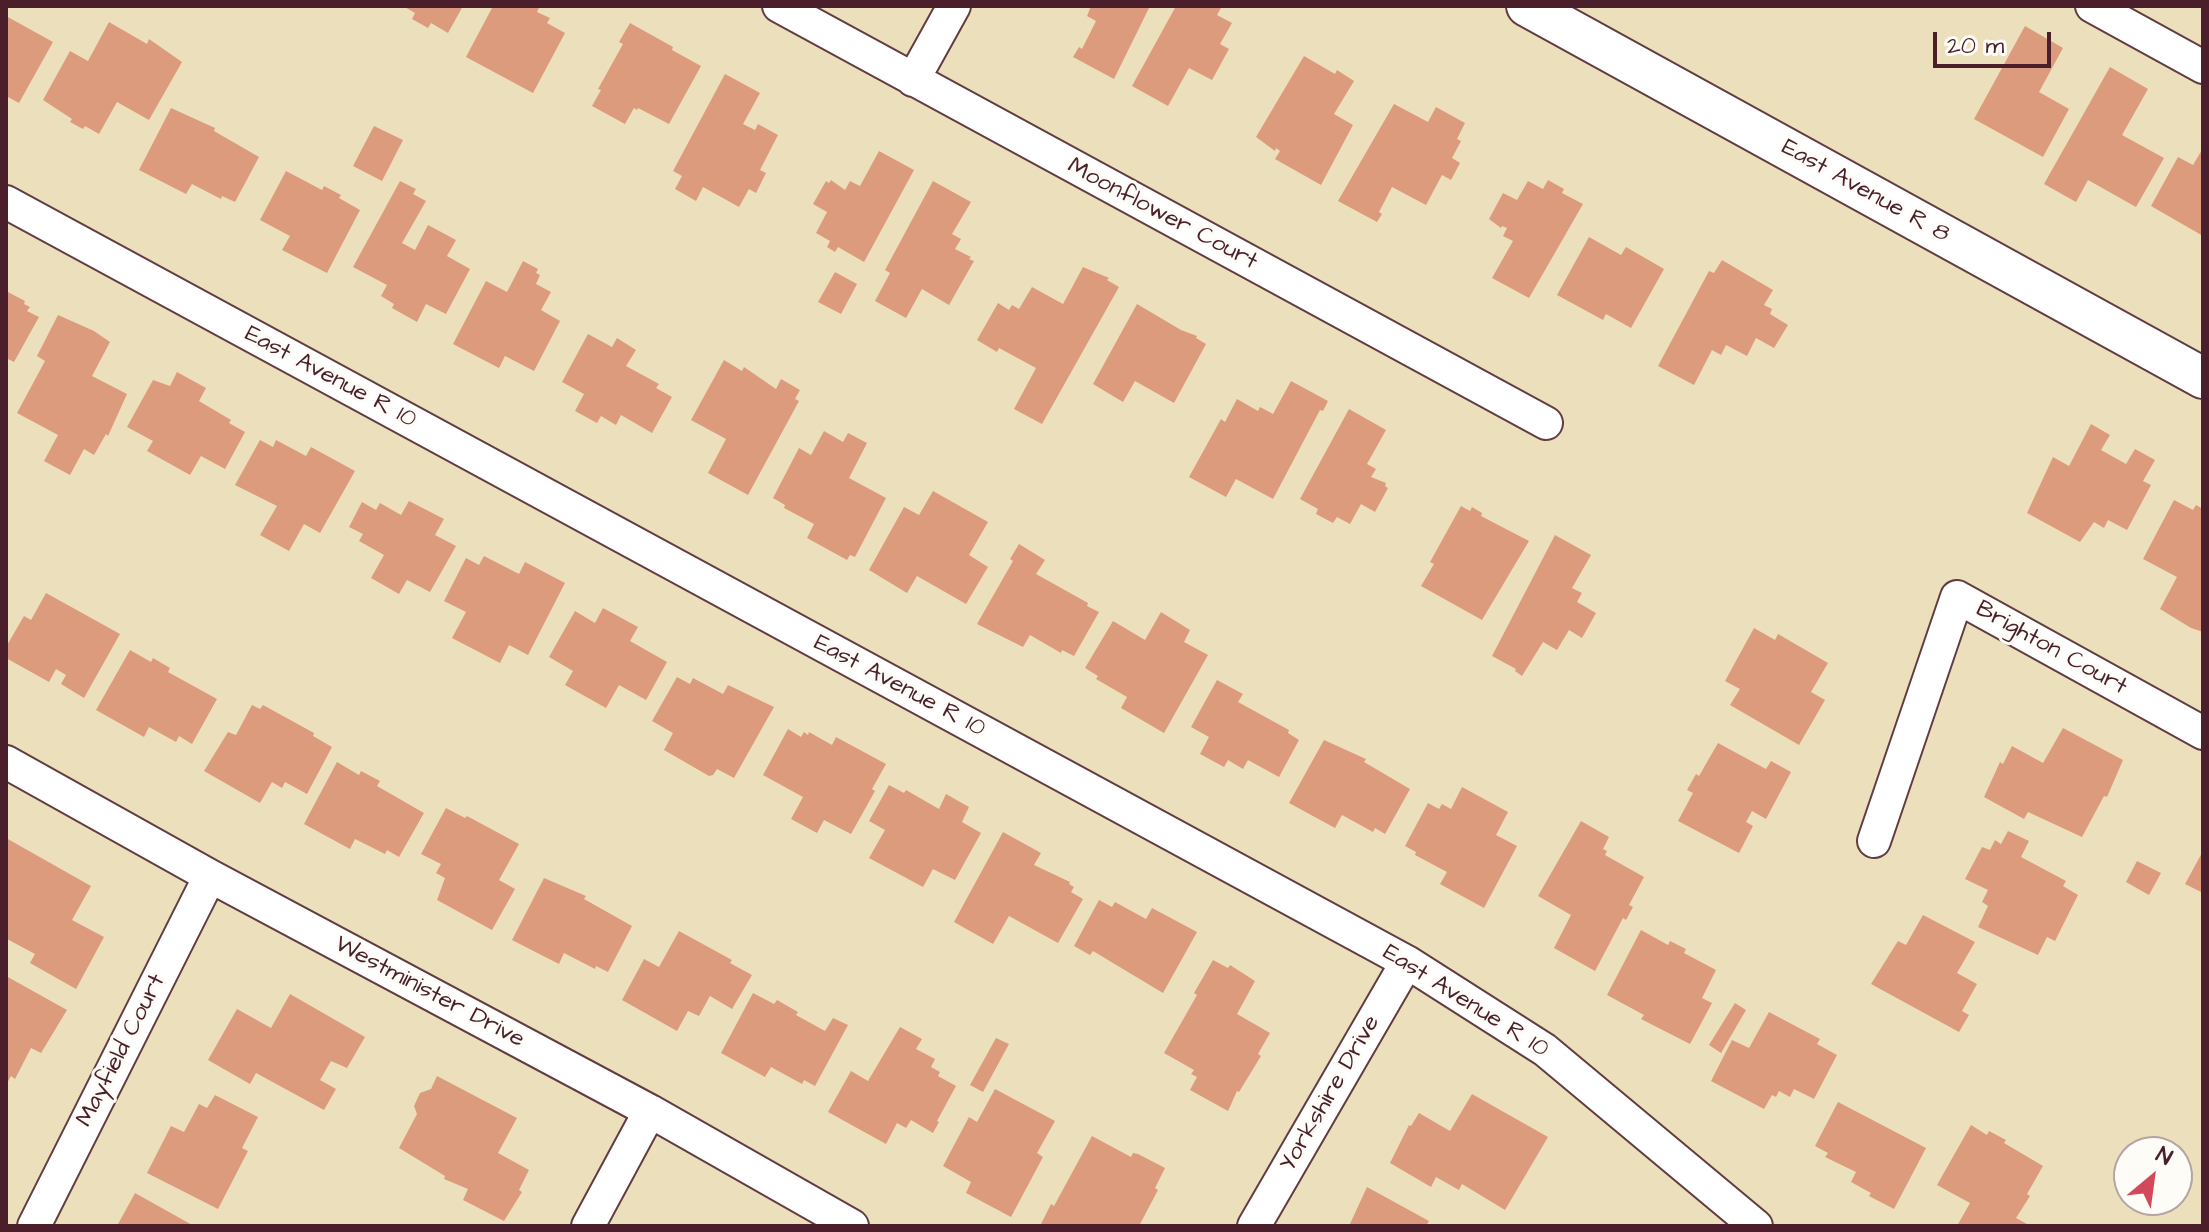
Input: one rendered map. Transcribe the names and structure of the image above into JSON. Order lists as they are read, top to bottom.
{
  "streets": {
    "street": [
      "East Avenue R 8",
      "Moonflower Court",
      "East Avenue R 10",
      "Brighton Court",
      "Westminister Drive",
      "Mayfield Court",
      "Yorkshire Drive"
    ]
  },
  "crossings": [
    ["East Avenue R 10", "Yorkshire Drive"],
    ["Westminister Drive", "Mayfield Court"]
  ],
  "scale_bar": "20 m",
  "north": "top right"
}
